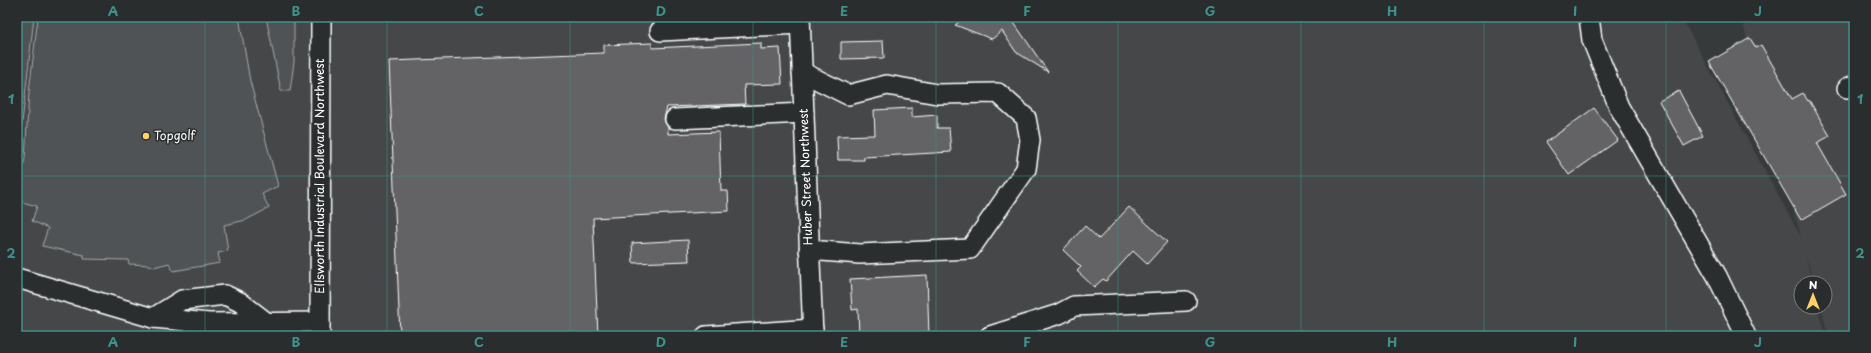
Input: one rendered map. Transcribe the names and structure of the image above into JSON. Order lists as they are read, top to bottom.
{
  "streets": {
    "street": ["Ellsworth Industrial Boulevard Northwest", "Huber Street Northwest"]
  },
  "places": ["Topgolf"],
  "north": "top",
  "grid": {
    "columns": [
      "A",
      "B",
      "C",
      "D",
      "E",
      "F",
      "G",
      "H",
      "I",
      "J"
    ],
    "rows": ["1", "2"]
  }
}
